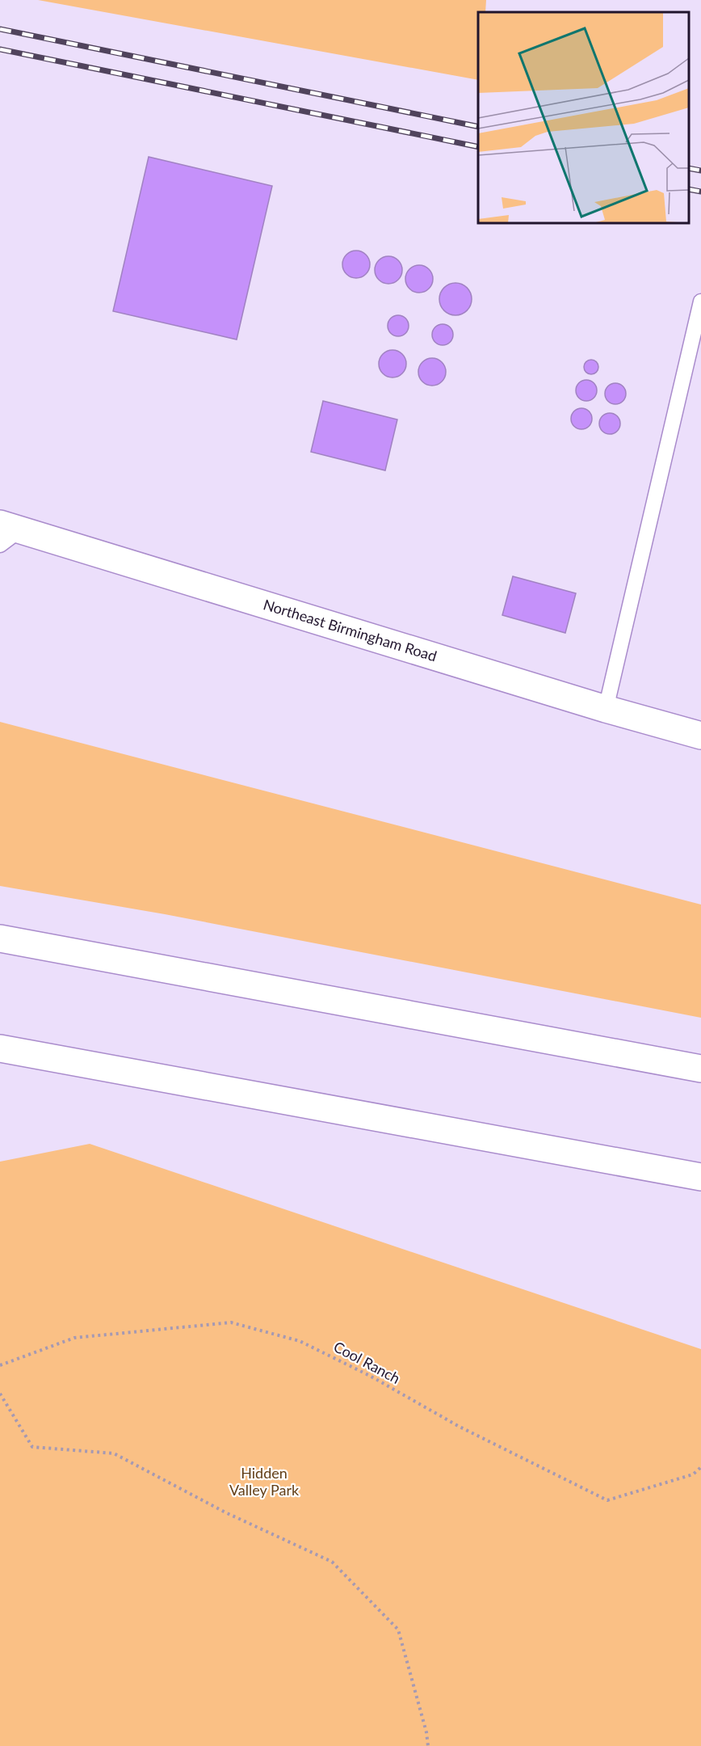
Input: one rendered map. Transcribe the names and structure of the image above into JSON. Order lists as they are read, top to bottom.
{
  "streets": {
    "main road": ["Northeast Birmingham Road"],
    "path": ["Cool Ranch"]
  },
  "parks": ["Hidden Valley Park"]
}
